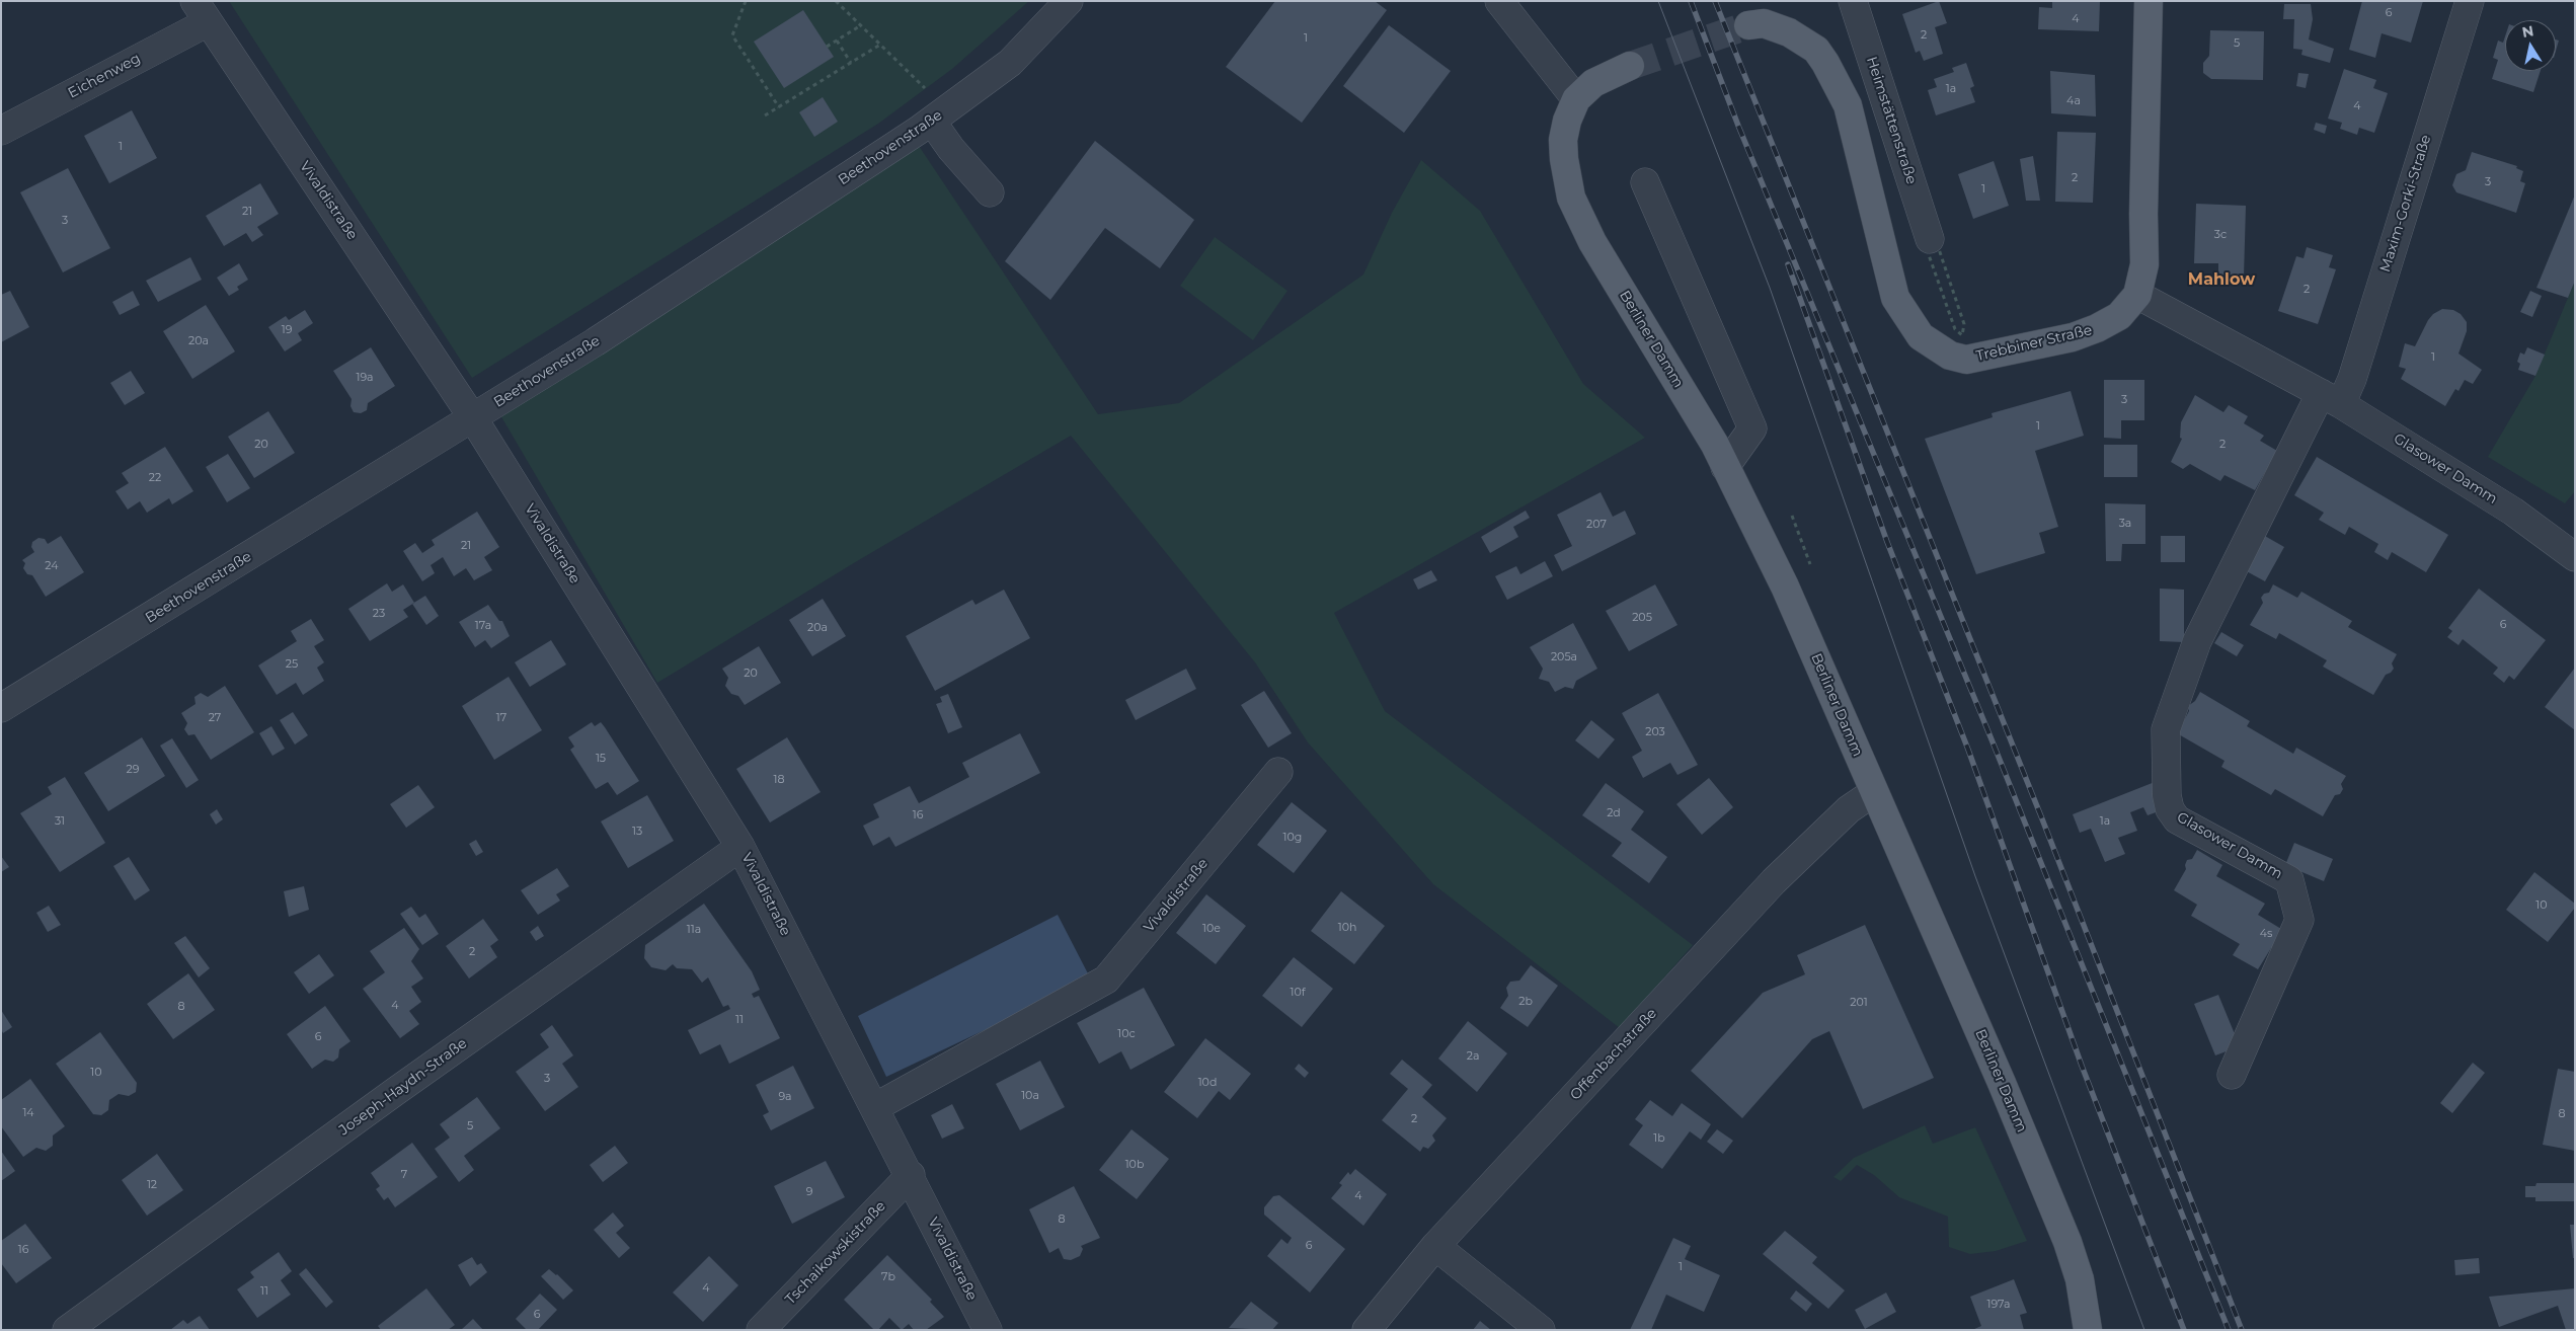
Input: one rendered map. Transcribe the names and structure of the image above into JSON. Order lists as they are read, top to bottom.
{
  "streets": {
    "main road": ["Berliner Damm", "Trebbiner Straße"],
    "street": [
      "Eichenweg",
      "Heimstättenstraße",
      "Beethovenstraße",
      "Vivaldistraße",
      "Maxim-Gorki-Straße",
      "Glasower Damm",
      "Offenbachstraße",
      "Joseph-Haydn-Straße",
      "Tschaikowskistraße"
    ]
  },
  "crossings": [
    ["Eichenweg", "Vivaldistraße"],
    ["Beethovenstraße", "Vivaldistraße"],
    ["Vivaldistraße", "Joseph-Haydn-Straße"],
    ["Vivaldistraße", "Tschaikowskistraße"],
    ["Maxim-Gorki-Straße", "Glasower Damm"],
    ["Berliner Damm", "Offenbachstraße"],
    ["Trebbiner Straße", "Glasower Damm"]
  ],
  "districts": ["Mahlow"],
  "house_numbers": [
    "6",
    "4",
    "2",
    "1",
    "5",
    "1a",
    "4a",
    "4",
    "1",
    "2",
    "3",
    "1",
    "21",
    "3",
    "3c",
    "2",
    "19",
    "20a",
    "1",
    "19a",
    "3",
    "1",
    "20",
    "2",
    "22",
    "3a",
    "207",
    "21",
    "24",
    "23",
    "205",
    "6",
    "17a",
    "20a",
    "205a",
    "25",
    "20",
    "27",
    "17",
    "203",
    "15",
    "29",
    "18",
    "2d",
    "16",
    "31",
    "1a",
    "13",
    "10g",
    "10",
    "10h",
    "10e",
    "11a",
    "4s",
    "2",
    "10f",
    "2b",
    "201",
    "4",
    "8",
    "11",
    "10c",
    "6",
    "2a",
    "10",
    "3",
    "10d",
    "10a",
    "9a",
    "14",
    "8",
    "2",
    "5",
    "1b",
    "10b",
    "7",
    "12",
    "9",
    "4",
    "8",
    "6",
    "16",
    "1",
    "7b",
    "4",
    "11",
    "197a",
    "6"
  ],
  "north": "top"
}
